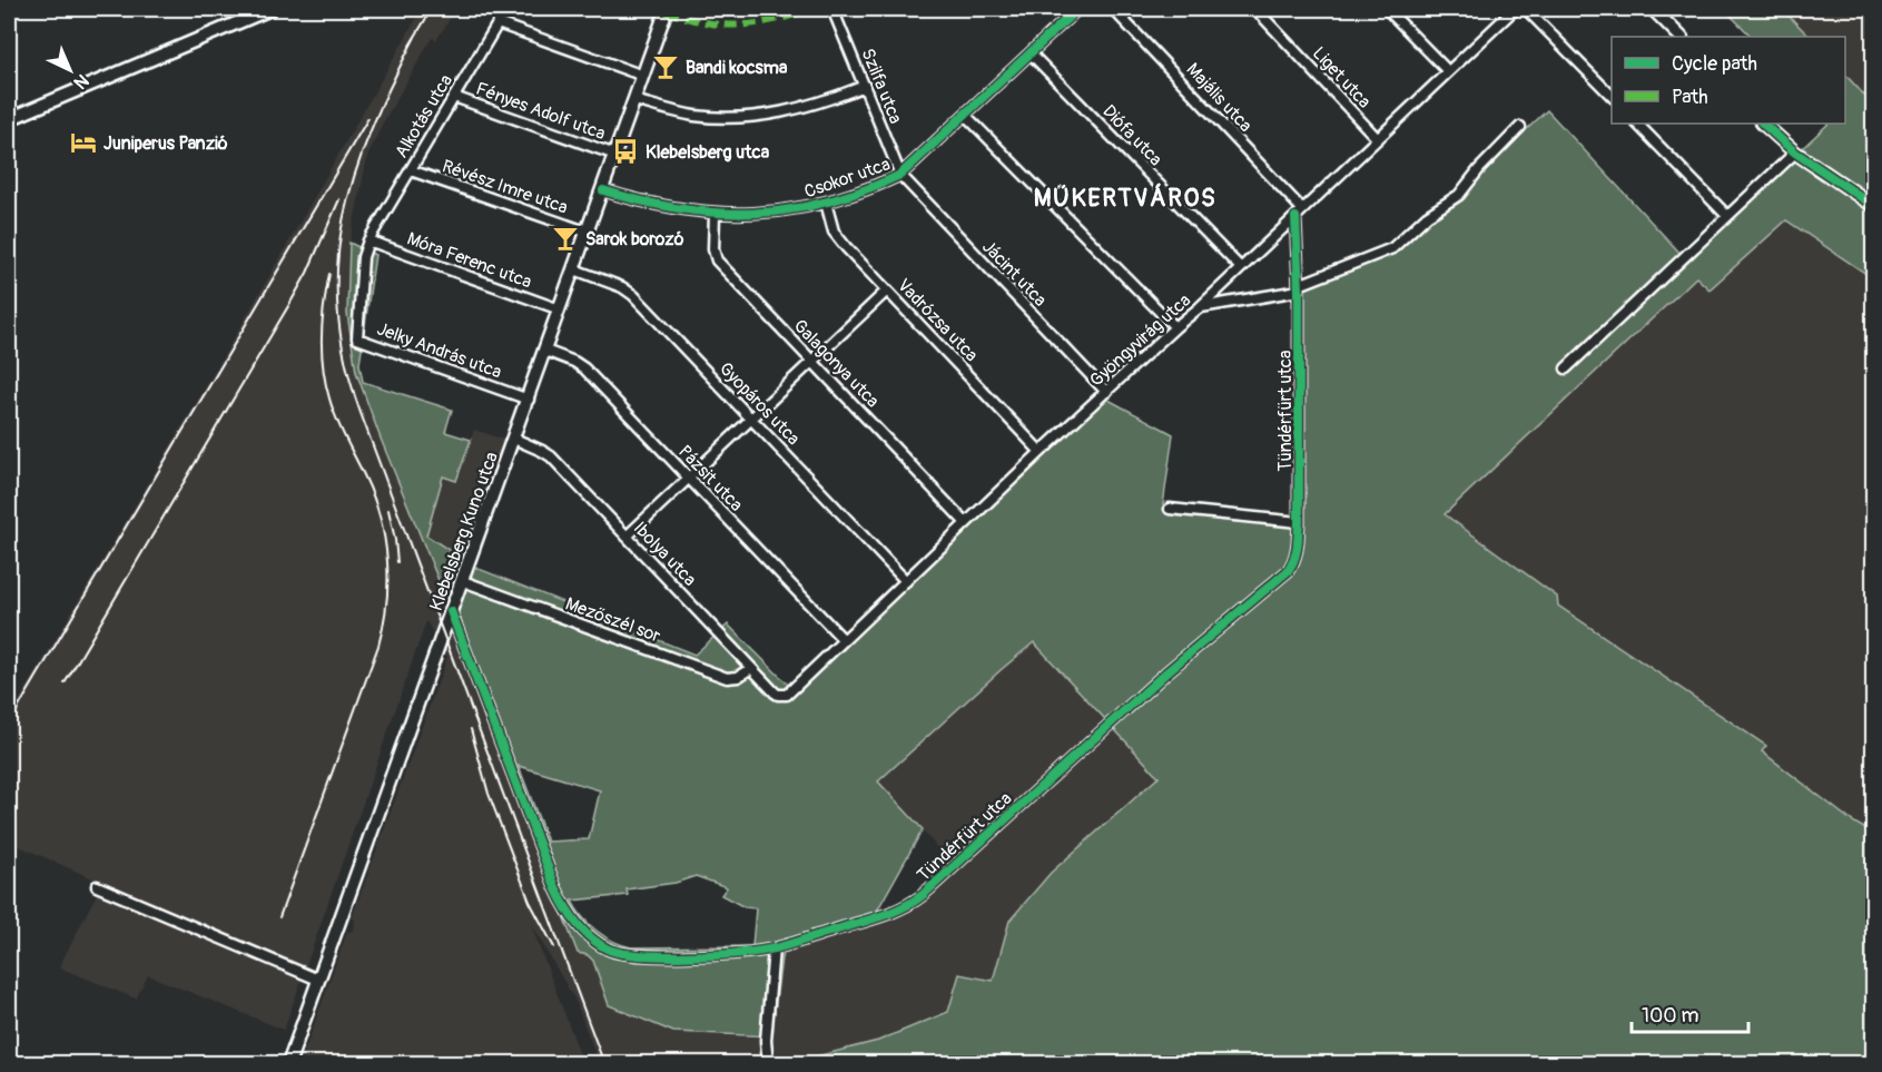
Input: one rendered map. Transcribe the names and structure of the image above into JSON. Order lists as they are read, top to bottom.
{
  "streets": {
    "street": [
      "Liget utca",
      "Szilfa utca",
      "Majális utca",
      "Fényes Adolf utca",
      "Alkotás utca",
      "Diófa utca",
      "Csokor utca",
      "Révész Imre utca",
      "Móra Ferenc utca",
      "Jácint utca",
      "Vadrózsa utca",
      "Gyöngyvirág utca",
      "Jelky András utca",
      "Galagonya utca",
      "Gyopáros utca",
      "Tündérfürt utca",
      "Pázsit utca",
      "Klebelsberg Kuno utca",
      "Ibolya utca",
      "Mezőszél sor"
    ]
  },
  "crossings": [
    ["Liget utca", "Gyöngyvirág utca"],
    ["Szilfa utca", "Csokor utca"],
    ["Szilfa utca", "Jácint utca"],
    ["Majális utca", "Gyöngyvirág utca"],
    ["Majális utca", "Tündérfürt utca"],
    ["Fényes Adolf utca", "Alkotás utca"],
    ["Fényes Adolf utca", "Klebelsberg Kuno utca"],
    ["Alkotás utca", "Révész Imre utca"],
    ["Alkotás utca", "Móra Ferenc utca"],
    ["Alkotás utca", "Jelky András utca"],
    ["Diófa utca", "Csokor utca"],
    ["Diófa utca", "Gyöngyvirág utca"],
    ["Csokor utca", "Jácint utca"],
    ["Csokor utca", "Vadrózsa utca"],
    ["Csokor utca", "Galagonya utca"],
    ["Csokor utca", "Klebelsberg Kuno utca"],
    ["Révész Imre utca", "Klebelsberg Kuno utca"],
    ["Móra Ferenc utca", "Jelky András utca"],
    ["Móra Ferenc utca", "Klebelsberg Kuno utca"],
    ["Jácint utca", "Gyöngyvirág utca"],
    ["Vadrózsa utca", "Gyöngyvirág utca"],
    ["Gyöngyvirág utca", "Galagonya utca"],
    ["Gyöngyvirág utca", "Gyopáros utca"],
    ["Gyöngyvirág utca", "Tündérfürt utca"],
    ["Gyöngyvirág utca", "Pázsit utca"],
    ["Gyöngyvirág utca", "Ibolya utca"],
    ["Jelky András utca", "Klebelsberg Kuno utca"],
    ["Gyopáros utca", "Klebelsberg Kuno utca"],
    ["Tündérfürt utca", "Klebelsberg Kuno utca"],
    ["Pázsit utca", "Klebelsberg Kuno utca"],
    ["Klebelsberg Kuno utca", "Ibolya utca"],
    ["Klebelsberg Kuno utca", "Mezőszél sor"],
    ["Ibolya utca", "Mezőszél sor"]
  ],
  "districts": ["MŰKERTVÁROS"],
  "places": {
    "bar": ["Bandi kocsma", "Sarok borozó"],
    "hotel": ["Juniperus Panzió"],
    "bus stop": ["Klebelsberg utca"]
  },
  "legend": ["Cycle path", "Path"],
  "scale_bar": "100 m",
  "north": "bottom right"
}
